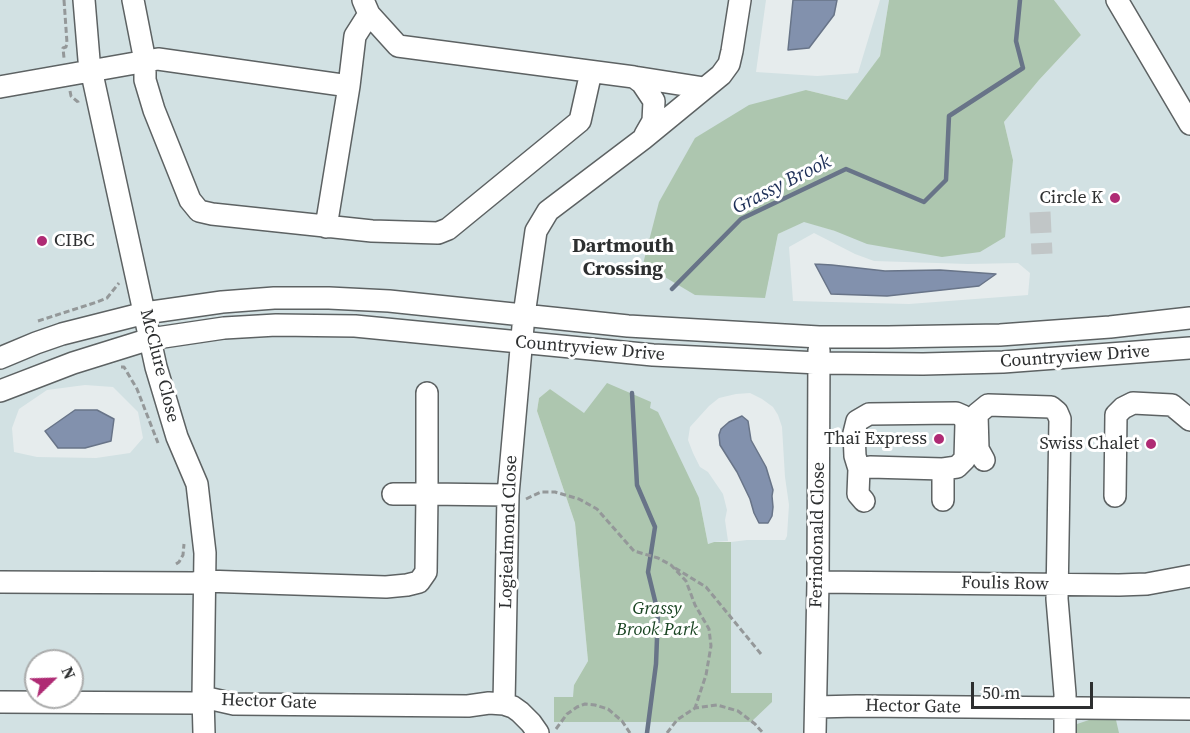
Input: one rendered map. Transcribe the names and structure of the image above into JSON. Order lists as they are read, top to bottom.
{
  "streets": {
    "street": [
      "Countryview Drive",
      "McClure Close",
      "Logiealmond Close",
      "Ferindonald Close",
      "Foulis Row",
      "Hector Gate"
    ]
  },
  "crossings": [
    ["Countryview Drive", "McClure Close"],
    ["Countryview Drive", "Logiealmond Close"],
    ["Countryview Drive", "Ferindonald Close"],
    ["McClure Close", "Hector Gate"],
    ["Logiealmond Close", "Hector Gate"],
    ["Ferindonald Close", "Foulis Row"],
    ["Ferindonald Close", "Hector Gate"]
  ],
  "districts": ["Dartmouth Crossing"],
  "water": ["Grassy Brook"],
  "parks": ["Grassy Brook Park"],
  "places": [
    "Circle K",
    "CIBC",
    "Thaï Express",
    "Swiss Chalet"
  ],
  "scale_bar": "50 m",
  "north": "top right"
}
